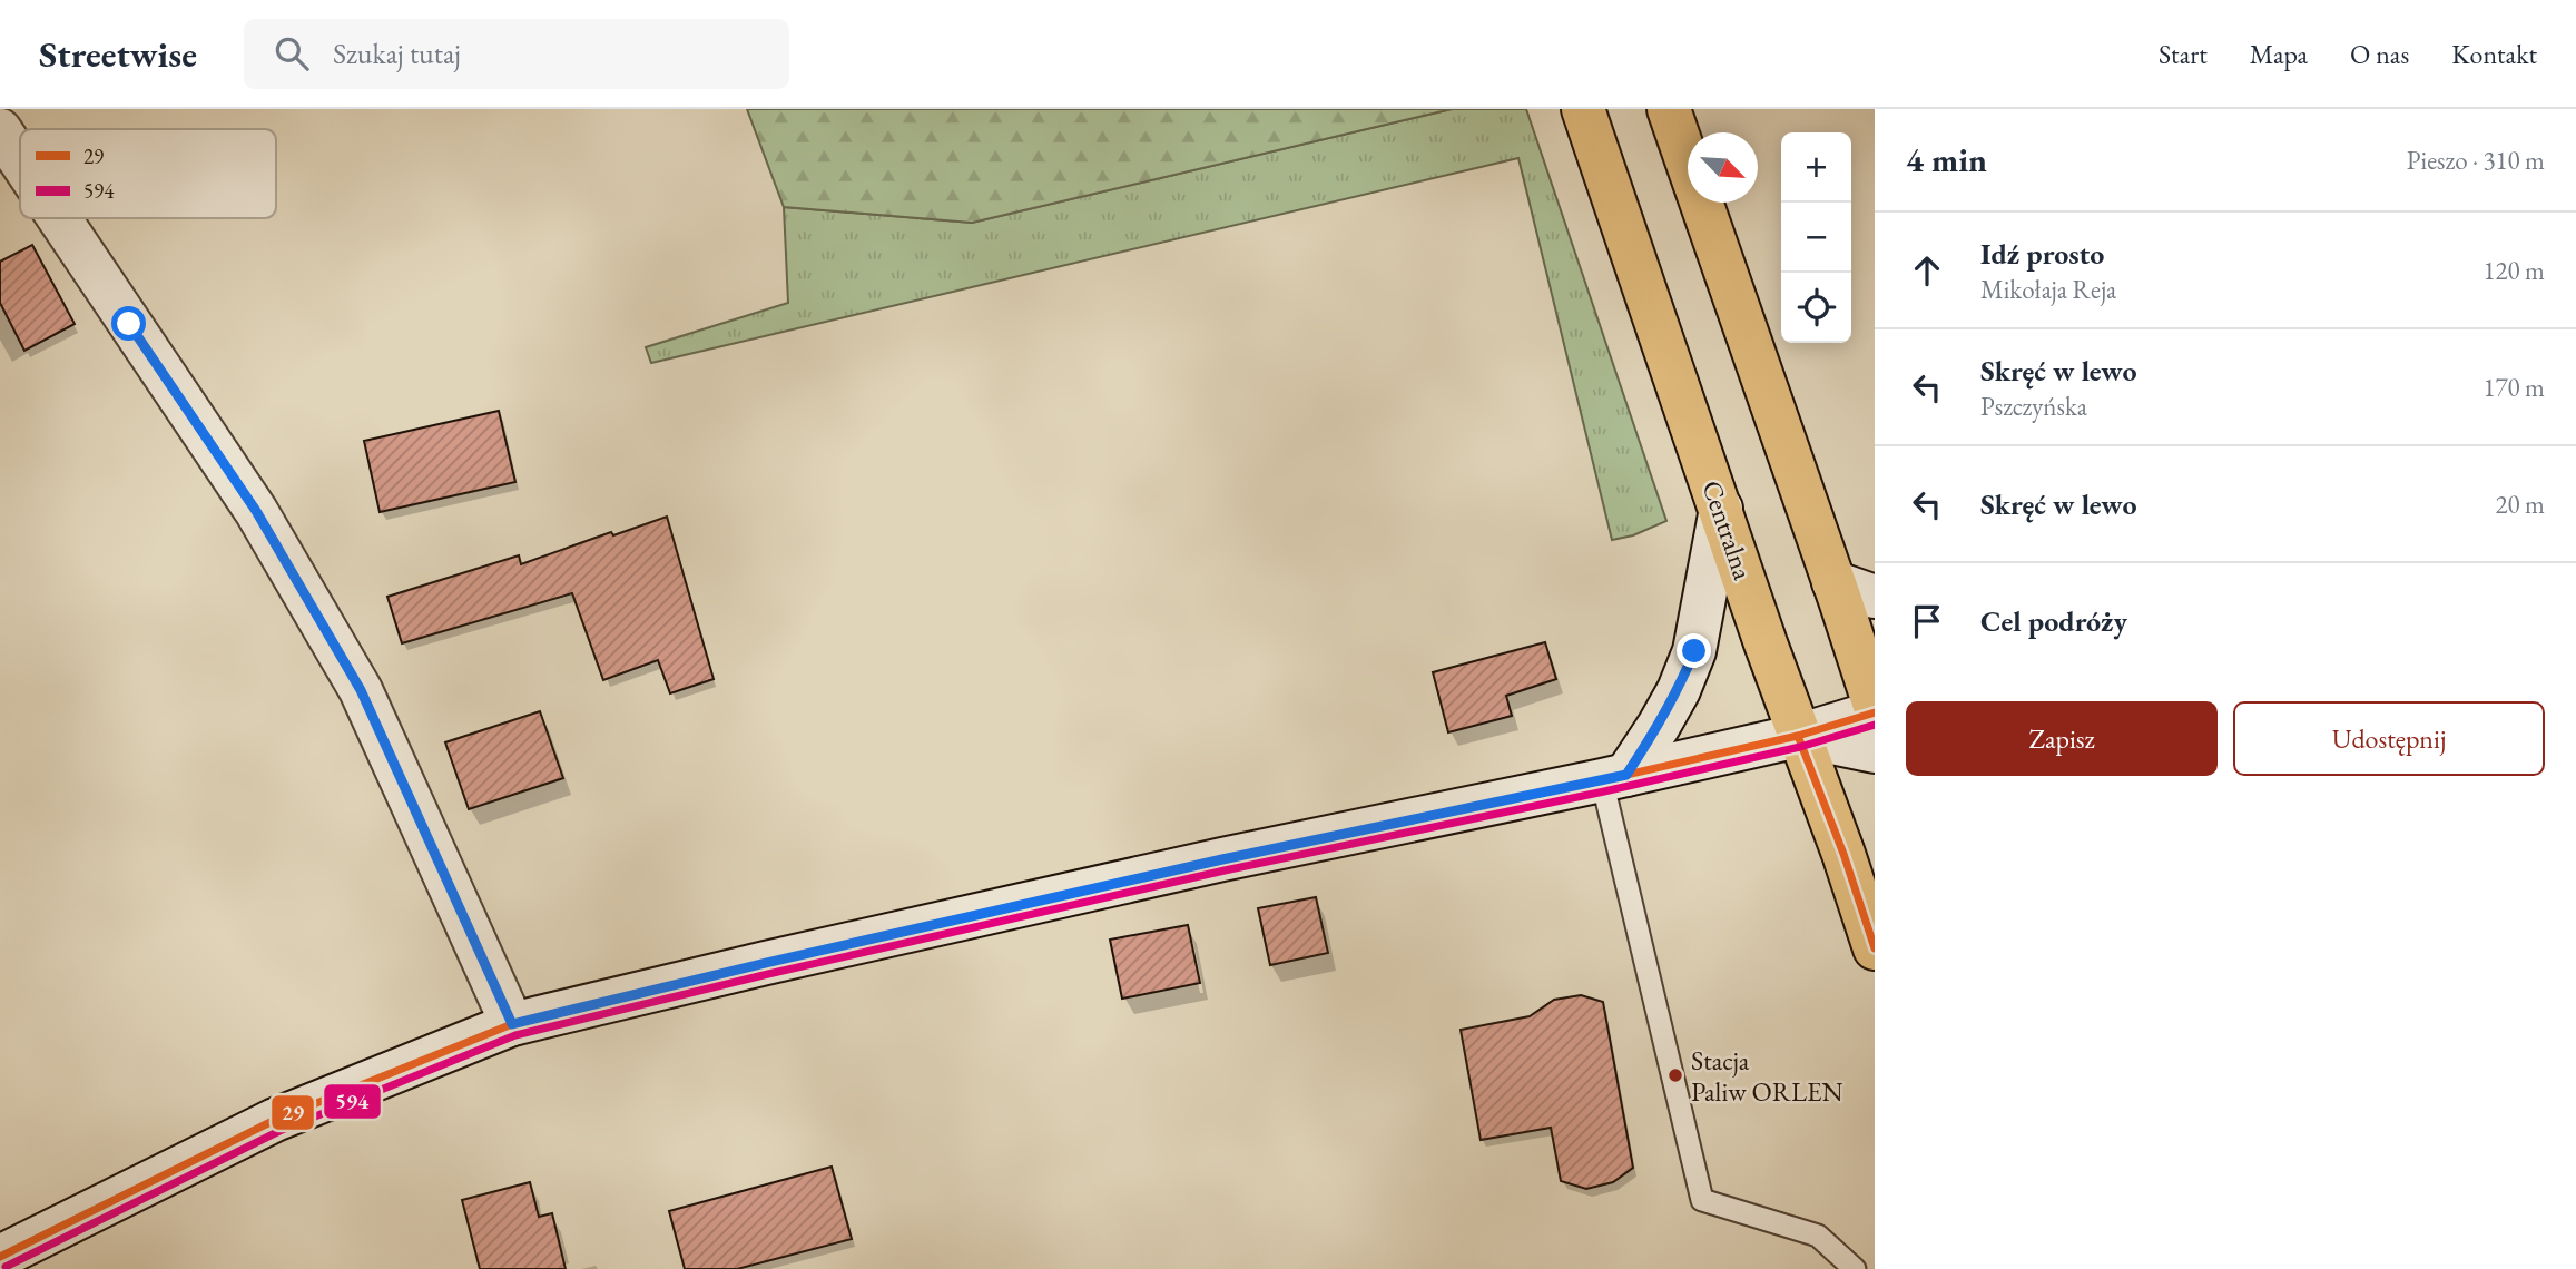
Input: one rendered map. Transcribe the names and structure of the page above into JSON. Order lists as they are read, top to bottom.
{
  "streets": {
    "main road": ["Centralna"]
  },
  "places": ["Stacja Paliw ORLEN"],
  "lines": ["transit line 29", "transit line 594"],
  "legend": ["29", "594"],
  "north": "bottom right",
  "page": {
    "header": "Streetwise",
    "search": "Szukaj tutaj",
    "nav": [
      "Start",
      "Mapa",
      "O nas",
      "Kontakt"
    ],
    "heading": ["4 min", "Pieszo · 310 m"],
    "map_buttons": ["+", "−"],
    "list": [
      ["Idź prosto", "Mikołaja Reja", "120 m"],
      ["Skręć w lewo", "Pszczyńska", "170 m"],
      ["Skręć w lewo", "20 m"],
      "Cel podróży"
    ],
    "buttons": ["Zapisz", "Udostępnij"]
  }
}
